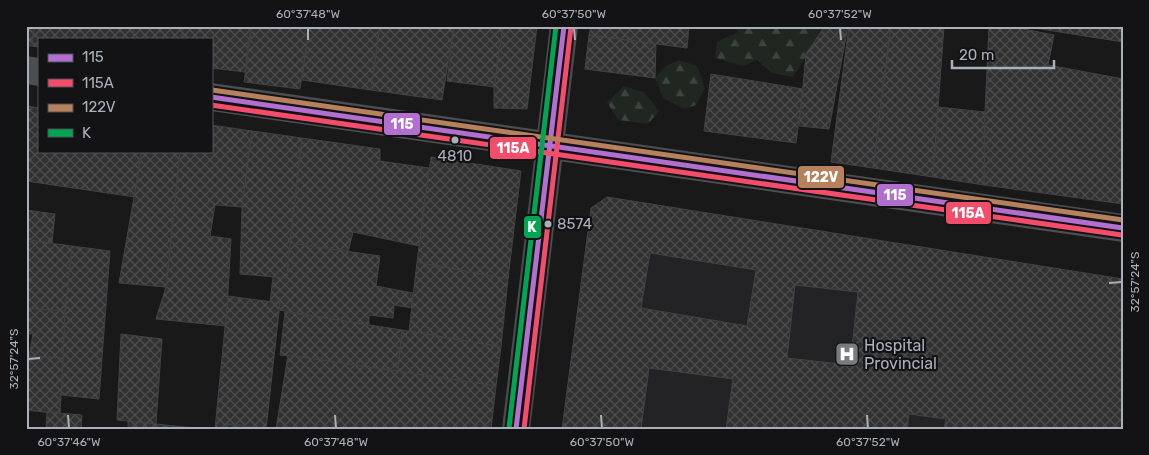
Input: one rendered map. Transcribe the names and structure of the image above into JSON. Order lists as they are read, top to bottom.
{
  "places": {
    "other": ["4810", "8574"],
    "hospital": ["Hospital Provincial"]
  },
  "lines": [
    "transit line 115",
    "transit line K",
    "transit line 115A",
    "transit line 122V"
  ],
  "legend": [
    "115",
    "115A",
    "122V",
    "K"
  ],
  "scale_bar": "20 m",
  "coordinates": [
    "60°37'48\"W",
    "60°37'50\"W",
    "60°37'52\"W",
    "32°57'24\"S",
    "60°37'46\"W"
  ]
}
